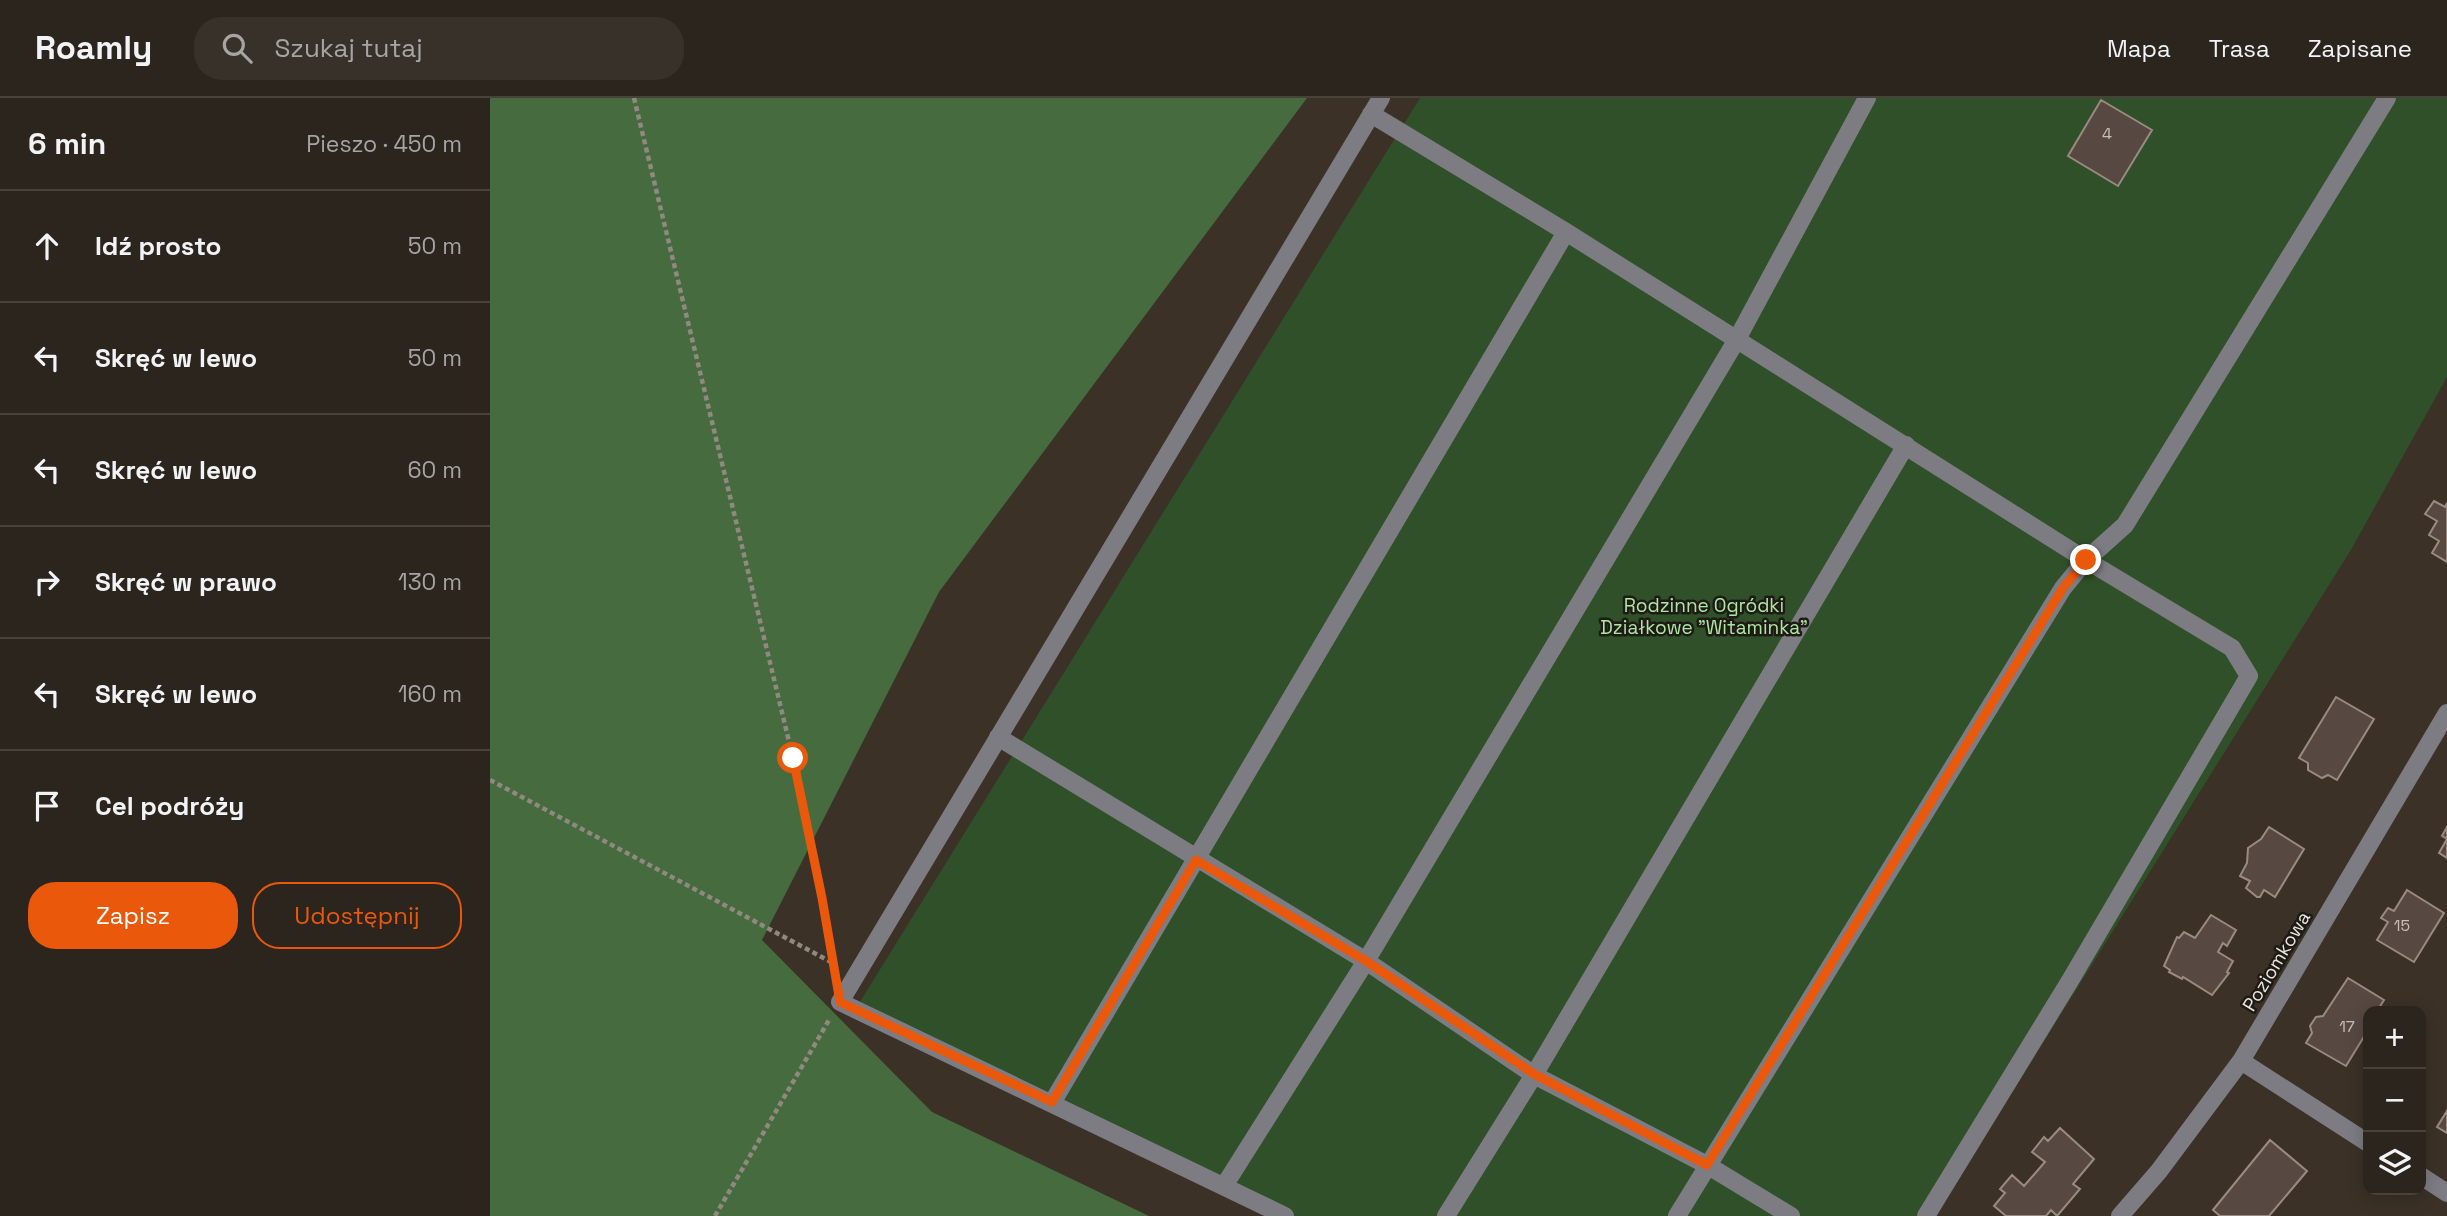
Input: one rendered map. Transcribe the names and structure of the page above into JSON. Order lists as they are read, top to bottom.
{
  "streets": {
    "street": ["Poziomkowa"]
  },
  "parks": ["Rodzinne Ogródki Działkowe \"Witaminka\""],
  "house_numbers": ["4", "15", "17"],
  "page": {
    "header": "Roamly",
    "search": "Szukaj tutaj",
    "nav": ["Mapa", "Trasa", "Zapisane"],
    "heading": ["6 min", "Pieszo · 450 m"],
    "list": [
      ["Idź prosto", "50 m"],
      ["Skręć w lewo", "50 m"],
      ["Skręć w lewo", "60 m"],
      ["Skręć w prawo", "130 m"],
      ["Skręć w lewo", "160 m"],
      "Cel podróży"
    ],
    "buttons": ["Zapisz", "Udostępnij"],
    "map_buttons": ["+", "−"]
  }
}
